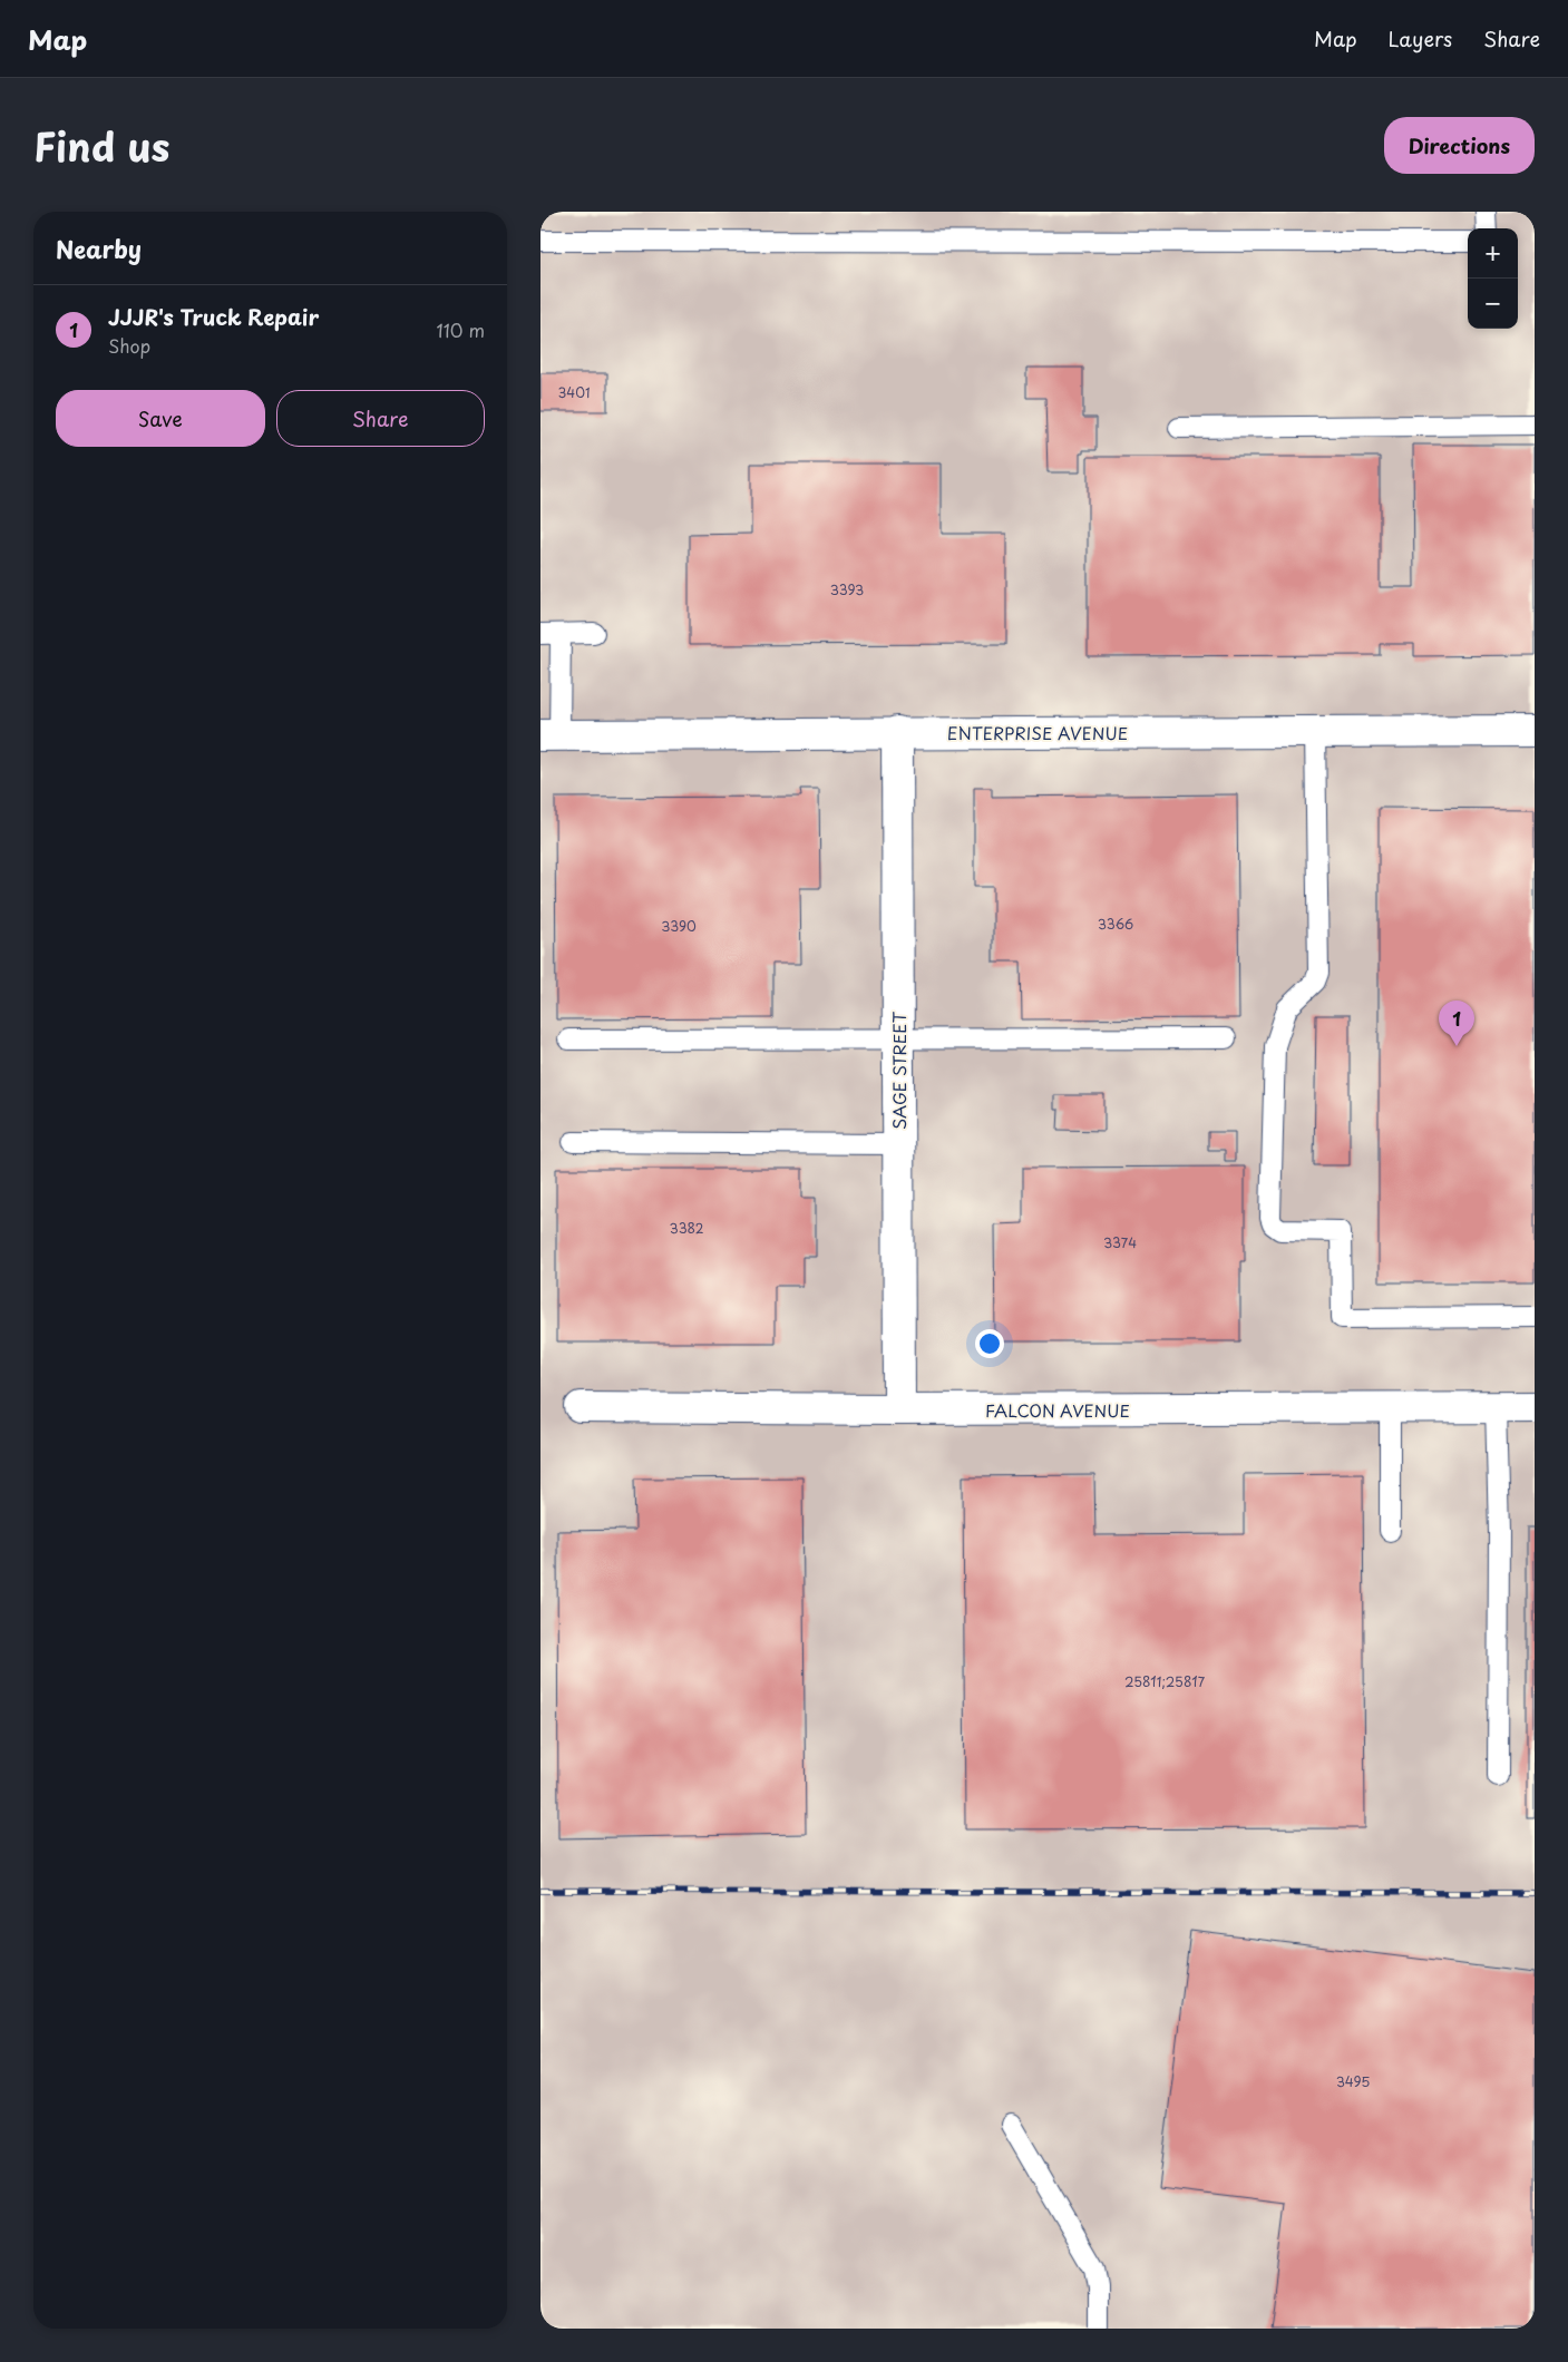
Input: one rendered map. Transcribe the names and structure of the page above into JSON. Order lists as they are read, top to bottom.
{
  "streets": {
    "street": ["ENTERPRISE AVENUE", "SAGE STREET", "FALCON AVENUE"]
  },
  "crossings": [
    ["ENTERPRISE AVENUE", "SAGE STREET"],
    ["SAGE STREET", "FALCON AVENUE"]
  ],
  "house_numbers": [
    "3401",
    "3393",
    "3366",
    "3390",
    "3382",
    "3374",
    "25811;25817",
    "3495"
  ],
  "page": {
    "header": "Map",
    "nav": ["Map", "Layers", "Share"],
    "title": "Find us",
    "buttons": [
      "Directions",
      ["Save", "Share"]
    ],
    "heading": "Nearby",
    "map_buttons": ["+", "−"],
    "list": [
      {
        "mark": "1",
        "name": "JJJR's Truck Repair",
        "note": "Shop",
        "value": "110 m"
      }
    ],
    "pins": "1"
  }
}
